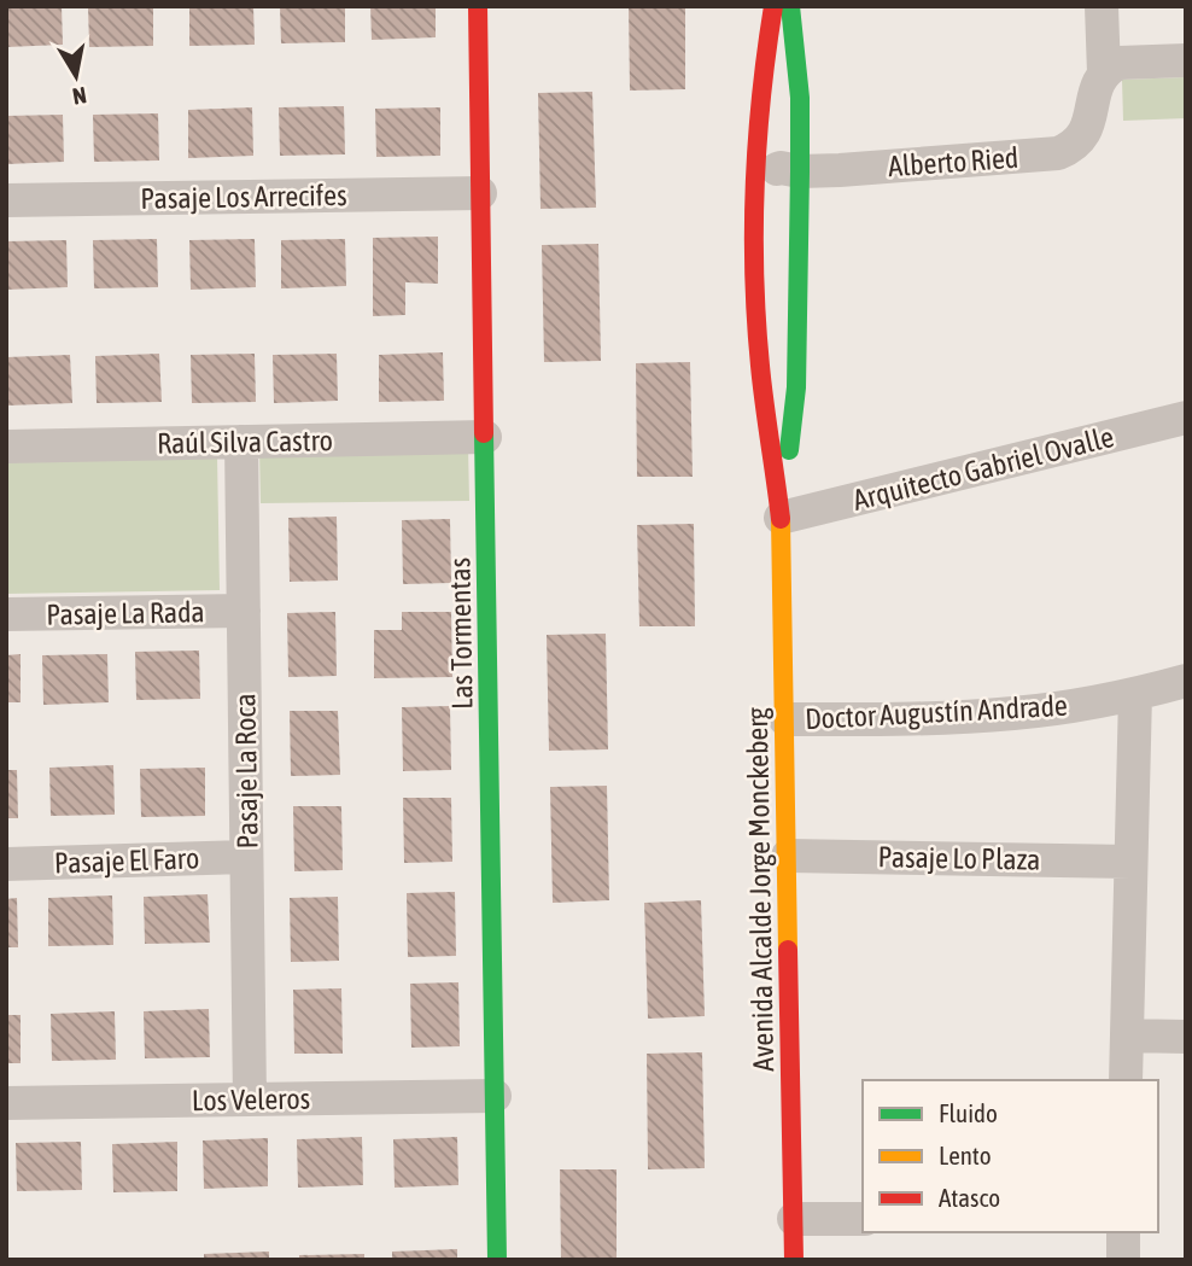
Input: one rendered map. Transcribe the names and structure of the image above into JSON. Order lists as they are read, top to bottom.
{
  "streets": {
    "main road": ["Las Tormentas", "Avenida Alcalde Jorge Monckeberg"],
    "street": [
      "Alberto Ried",
      "Pasaje Los Arrecifes",
      "Raúl Silva Castro",
      "Arquitecto Gabriel Ovalle",
      "Pasaje La Rada",
      "Doctor Augustín Andrade",
      "Pasaje La Roca",
      "Pasaje Lo Plaza",
      "Pasaje El Faro",
      "Los Veleros"
    ]
  },
  "crossings": [
    ["Alberto Ried", "Avenida Alcalde Jorge Monckeberg"],
    ["Pasaje Los Arrecifes", "Las Tormentas"],
    ["Raúl Silva Castro", "Las Tormentas"],
    ["Raúl Silva Castro", "Pasaje La Roca"],
    ["Arquitecto Gabriel Ovalle", "Avenida Alcalde Jorge Monckeberg"],
    ["Pasaje La Rada", "Pasaje La Roca"],
    ["Las Tormentas", "Los Veleros"],
    ["Doctor Augustín Andrade", "Avenida Alcalde Jorge Monckeberg"],
    ["Pasaje La Roca", "Pasaje El Faro"],
    ["Pasaje La Roca", "Los Veleros"],
    ["Pasaje Lo Plaza", "Avenida Alcalde Jorge Monckeberg"]
  ],
  "legend": ["Fluido", "Lento", "Atasco"],
  "north": "bottom"
}
